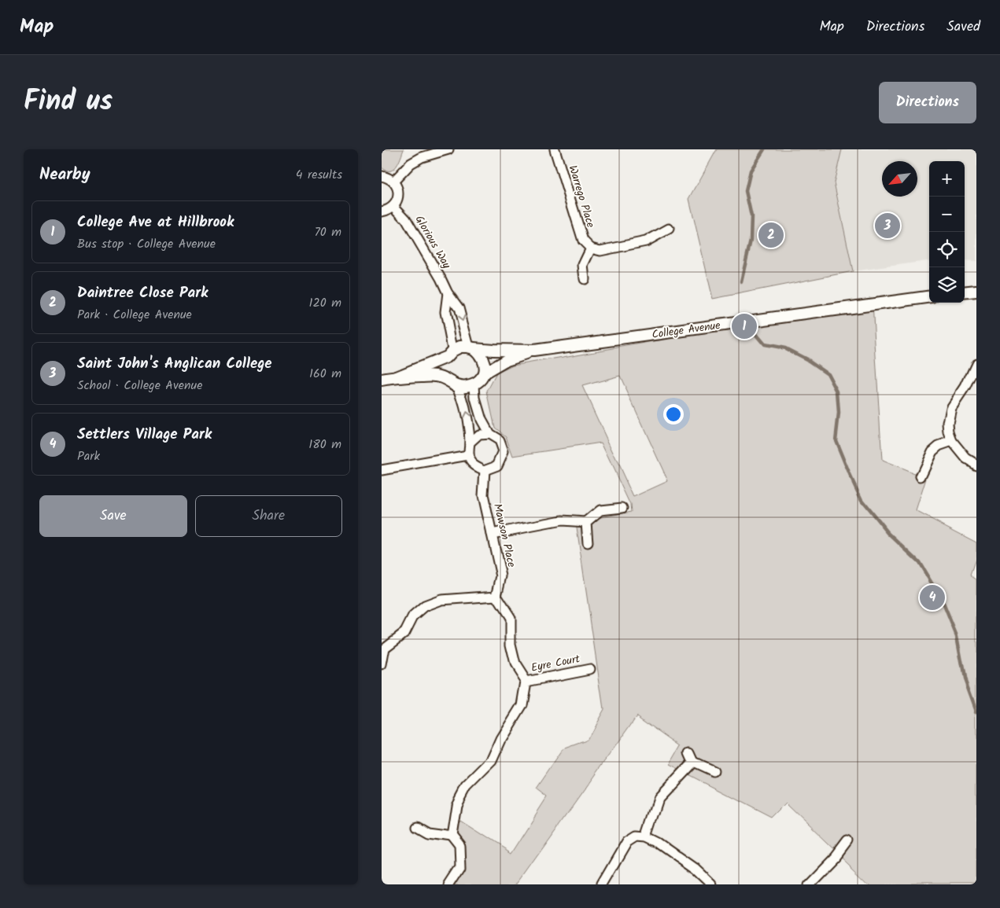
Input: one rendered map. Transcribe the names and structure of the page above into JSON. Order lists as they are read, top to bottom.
{
  "streets": {
    "street": [
      "Warrego Place",
      "Glorious Way",
      "College Avenue",
      "Mawson Place",
      "Eyre Court"
    ]
  },
  "crossings": [
    ["Glorious Way", "College Avenue"]
  ],
  "north": "bottom left",
  "page": {
    "header": "Map",
    "nav": ["Map", "Directions", "Saved"],
    "title": "Find us",
    "buttons": [
      "Directions",
      ["Save", "Share"]
    ],
    "heading": ["Nearby", "4 results"],
    "map_buttons": ["+", "−"],
    "list": [
      {
        "mark": "1",
        "name": "College Ave at Hillbrook",
        "note": "Bus stop · College Avenue",
        "value": "70 m"
      },
      {
        "mark": "2",
        "name": "Daintree Close Park",
        "note": "Park · College Avenue",
        "value": "120 m"
      },
      {
        "mark": "3",
        "name": "Saint John's Anglican College",
        "note": "School · College Avenue",
        "value": "160 m"
      },
      {
        "mark": "4",
        "name": "Settlers Village Park",
        "note": "Park",
        "value": "180 m"
      }
    ],
    "pins": [
      "3",
      "2",
      "1",
      "4"
    ]
  }
}
